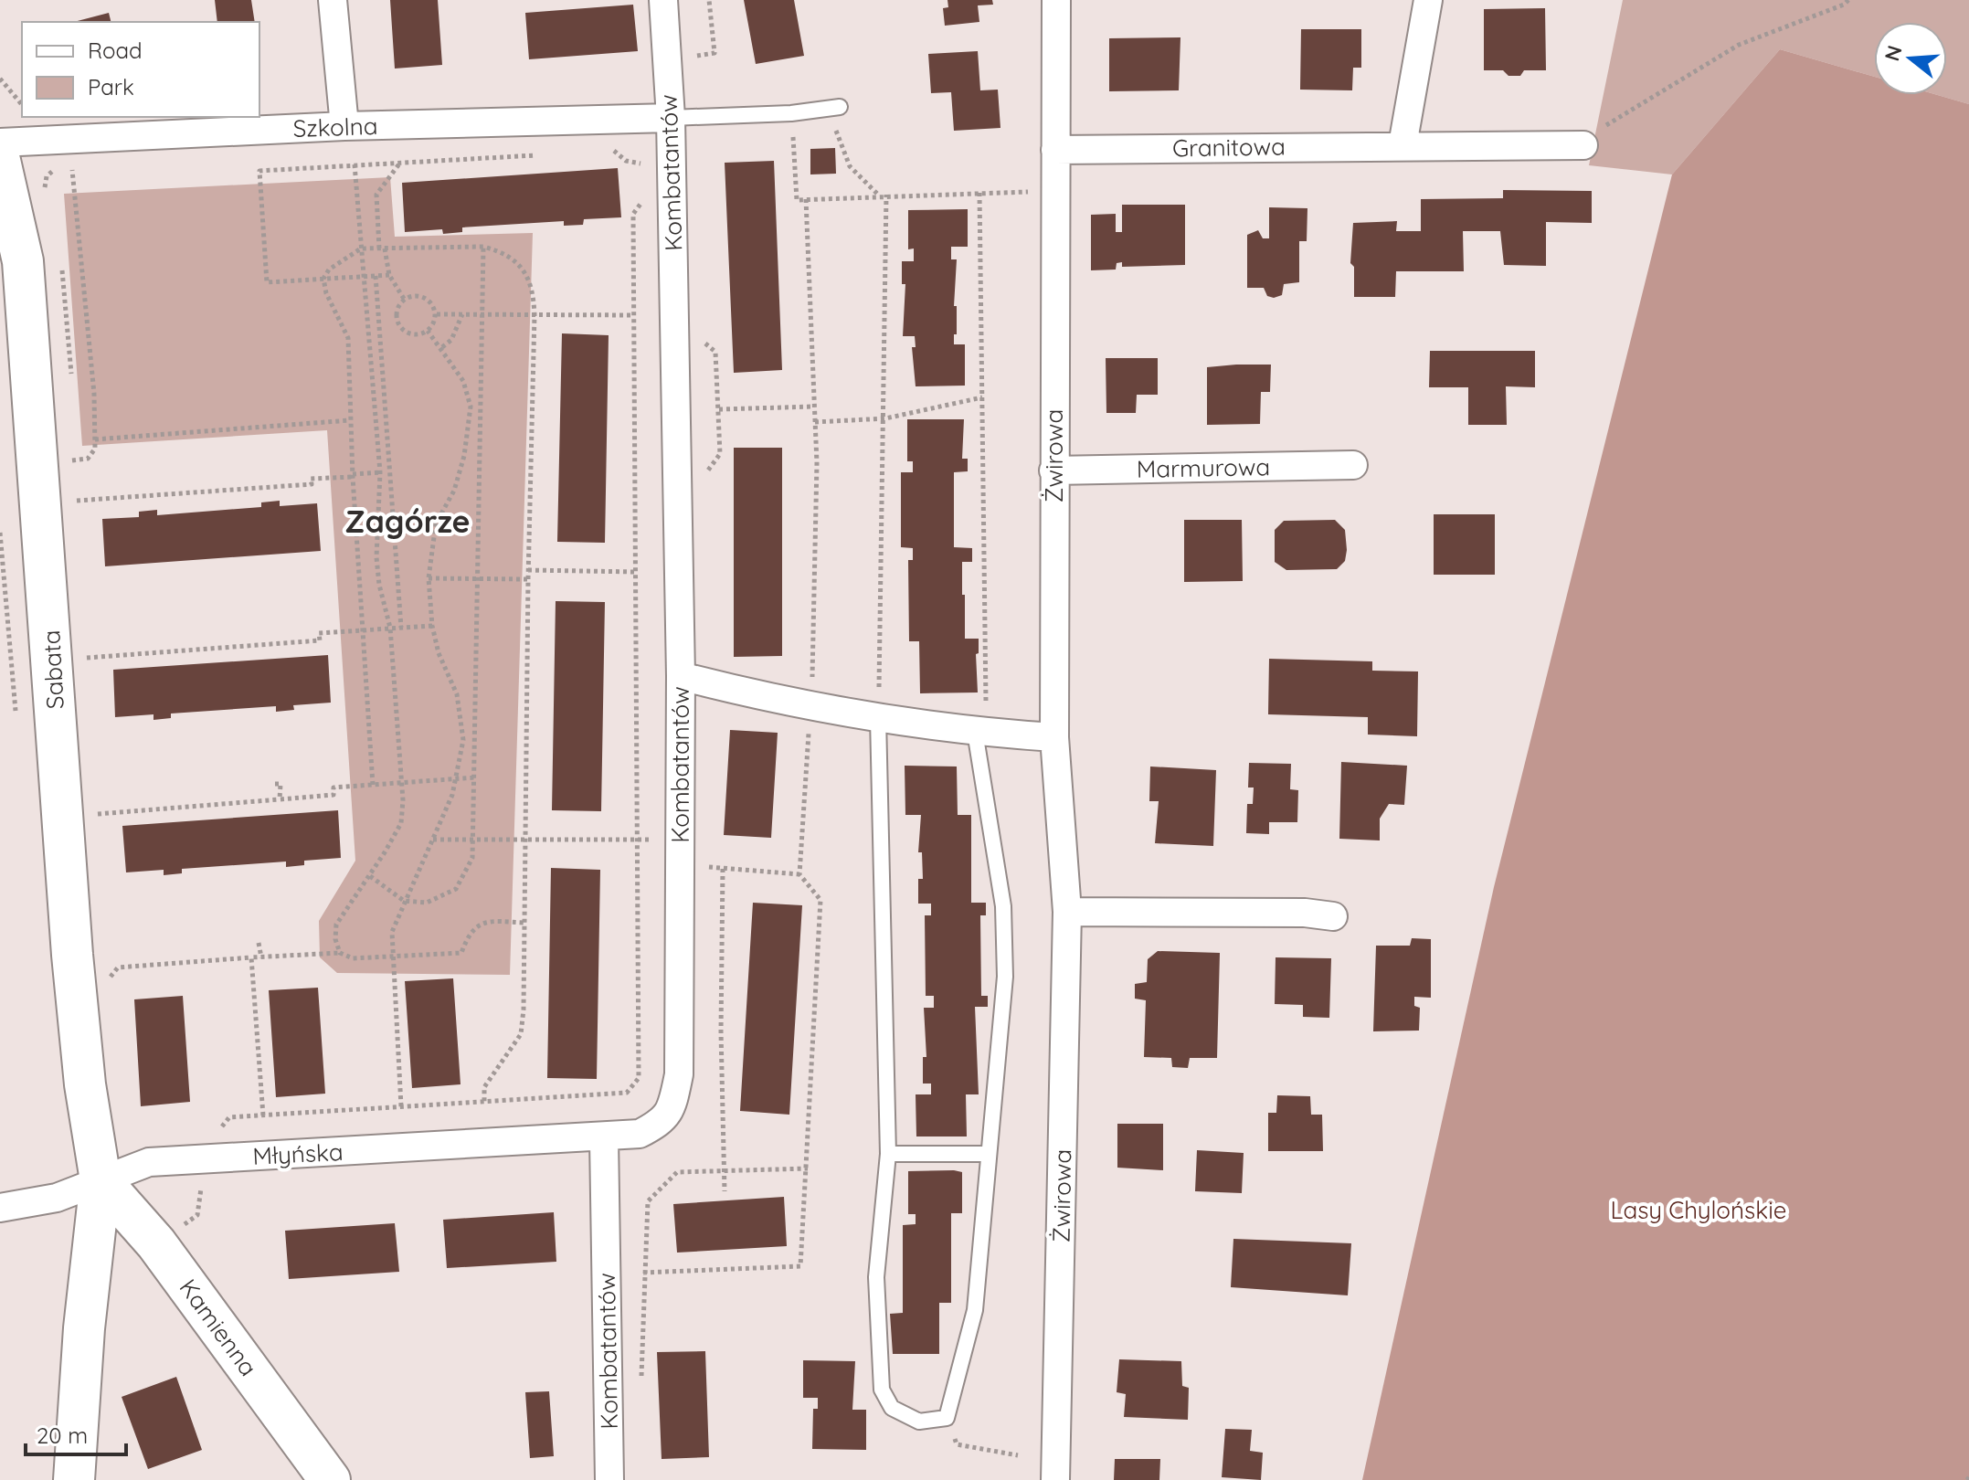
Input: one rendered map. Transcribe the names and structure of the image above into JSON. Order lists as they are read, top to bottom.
{
  "streets": {
    "street": [
      "Szkolna",
      "Granitowa",
      "Kombatantów",
      "Żwirowa",
      "Marmurowa",
      "Sabata",
      "Młyńska",
      "Kamienna"
    ]
  },
  "crossings": [
    ["Szkolna", "Kombatantów"],
    ["Granitowa", "Żwirowa"],
    ["Kombatantów", "Młyńska"],
    ["Żwirowa", "Marmurowa"],
    ["Sabata", "Młyńska"],
    ["Sabata", "Kamienna"],
    ["Młyńska", "Kamienna"]
  ],
  "districts": ["Zagórze"],
  "parks": ["Lasy Chylońskie"],
  "legend": ["Road", "Park"],
  "scale_bar": "20 m",
  "north": "left"
}
